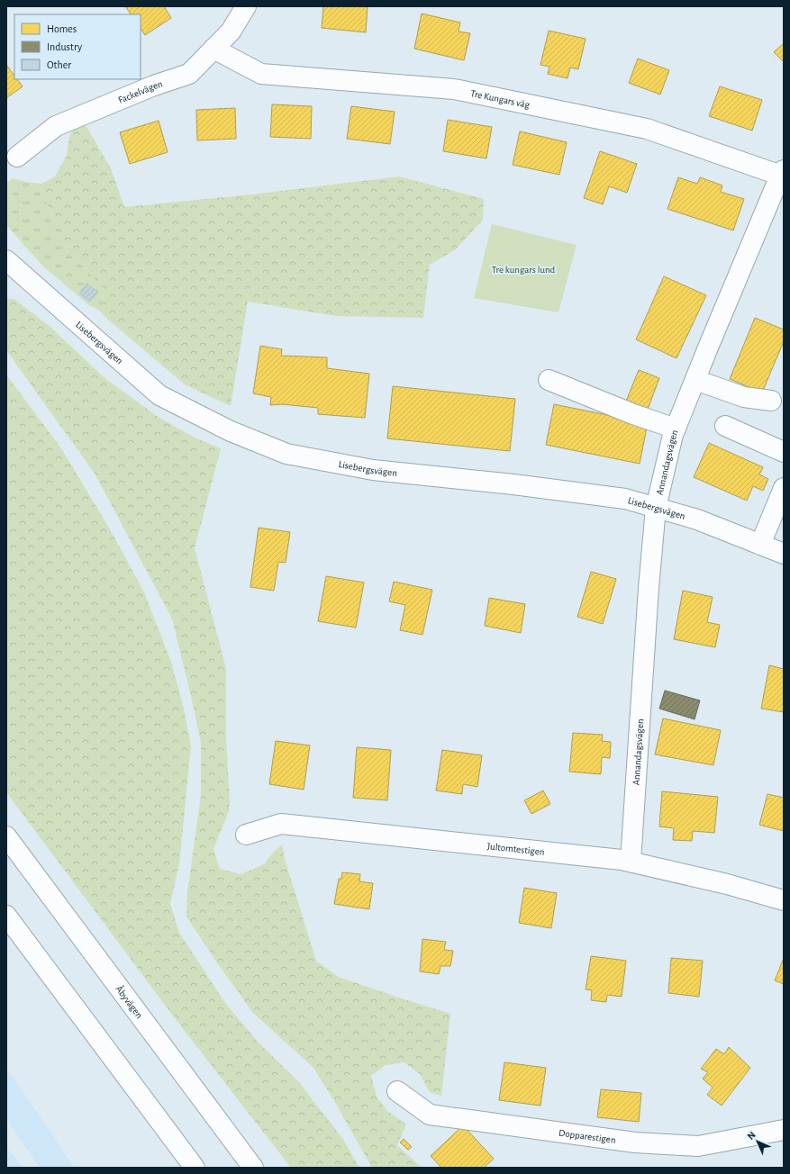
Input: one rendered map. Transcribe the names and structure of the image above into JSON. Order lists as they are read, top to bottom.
{
  "streets": {
    "street": [
      "Fackelvägen",
      "Tre Kungars väg",
      "Lisebergsvägen",
      "Annandagsvägen",
      "Jultomtestigen",
      "Åbyvägen",
      "Dopparestigen"
    ]
  },
  "crossings": [
    ["Fackelvägen", "Tre Kungars väg"],
    ["Tre Kungars väg", "Annandagsvägen"],
    ["Lisebergsvägen", "Annandagsvägen"],
    ["Annandagsvägen", "Jultomtestigen"]
  ],
  "parks": ["Tre kungars lund"],
  "legend": ["Homes", "Industry", "Other"],
  "north": "top left"
}
